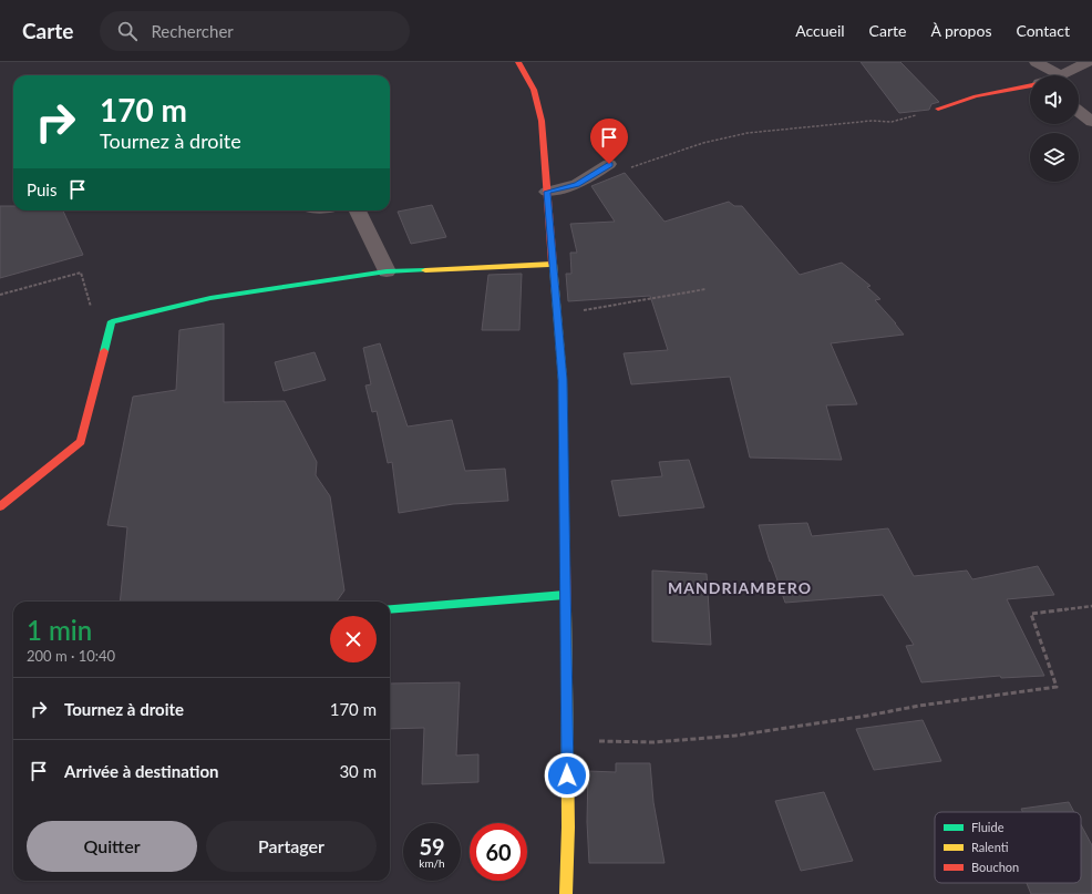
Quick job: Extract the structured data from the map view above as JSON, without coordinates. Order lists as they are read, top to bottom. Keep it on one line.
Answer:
{"districts":["MANDRIAMBERO"],"legend":["Fluide","Ralenti","Bouchon"],"page":{"header":"Carte","search":"Rechercher","nav":["Accueil","Carte","À propos","Contact"],"turn":["170 m","Tournez à droite"],"then":"Puis","heading":["1 min","200 m · 10:40"],"list":[{"name":"Tournez à droite","value":"170 m"},{"name":"Arrivée à destination","value":"30 m"}],"buttons":["Quitter","Partager"],"speed":"59 km/h","limit":"60"}}
